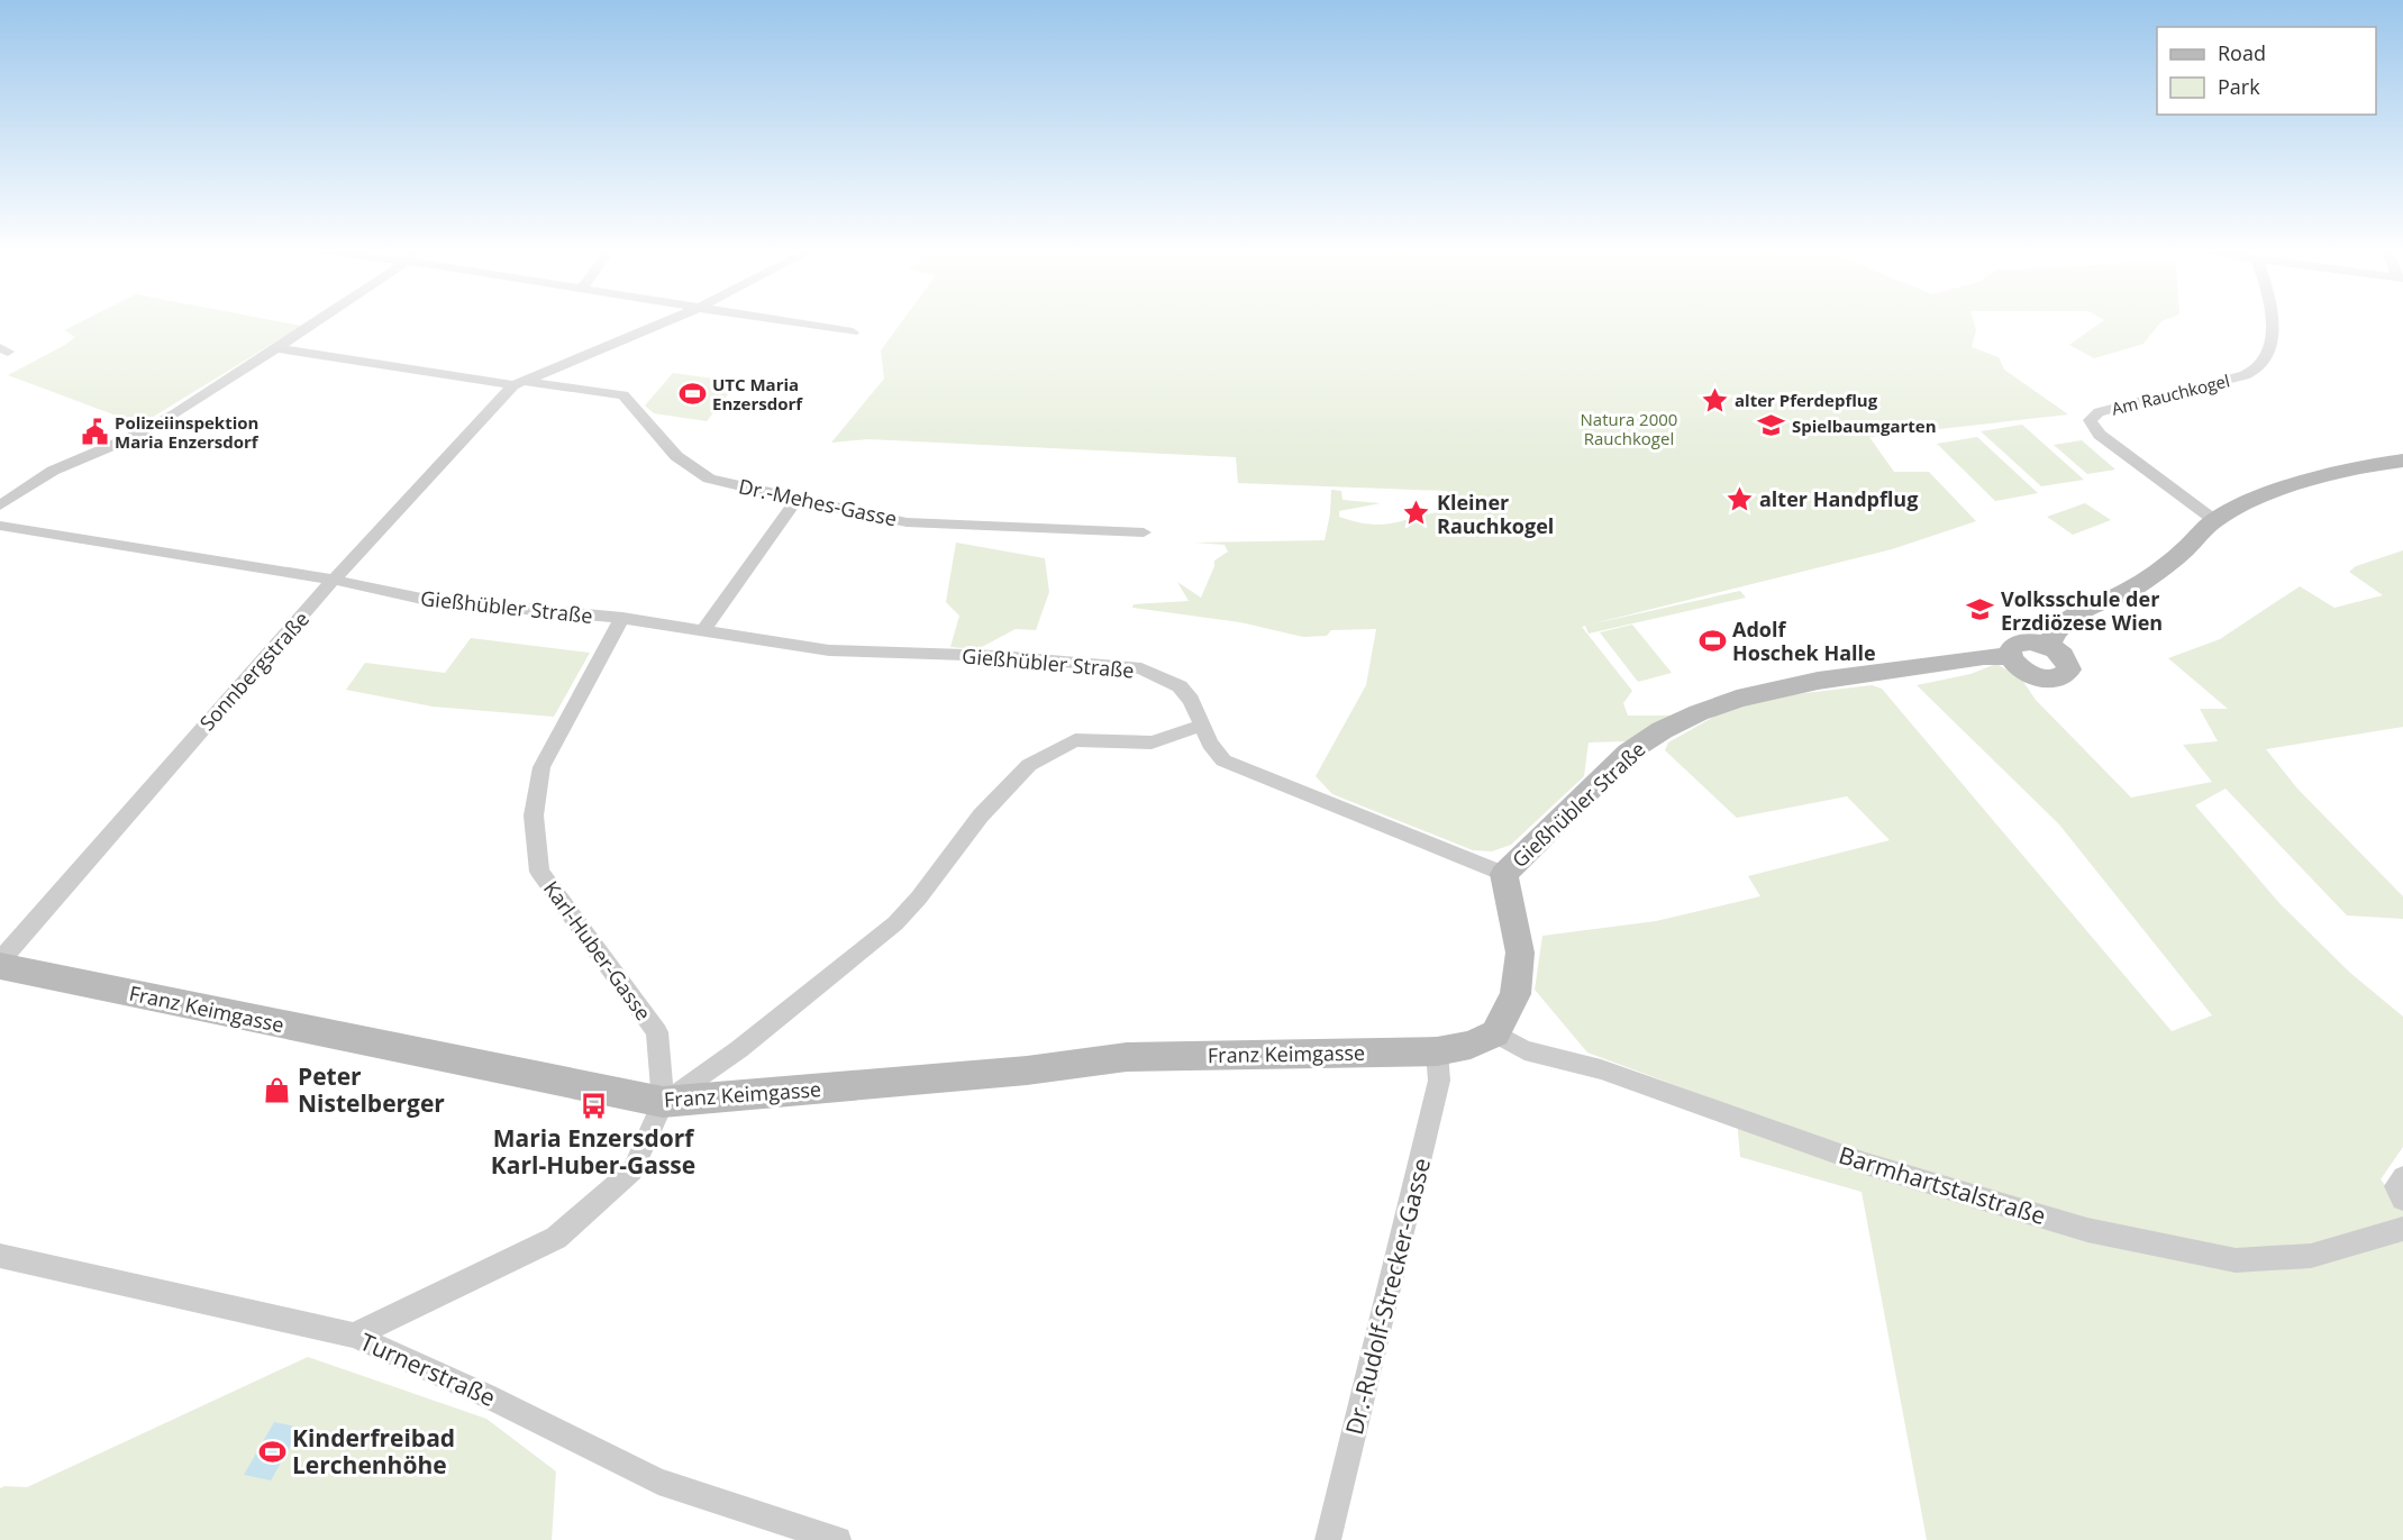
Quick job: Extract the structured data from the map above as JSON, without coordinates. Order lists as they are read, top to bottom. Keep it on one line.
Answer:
{"streets":{"main road":["Gießhübler Straße","Franz Keimgasse"],"street":["Am Rauchkogel","Dr.-Mehes-Gasse","Sonnbergstraße","Karl-Huber-Gasse","Barmhartstalstraße","Dr.-Rudolf-Strecker-Gasse","Turnerstraße"]},"crossings":[["Dr.-Mehes-Gasse","Sonnbergstraße"],["Gießhübler Straße","Sonnbergstraße"],["Gießhübler Straße","Karl-Huber-Gasse"],["Karl-Huber-Gasse","Franz Keimgasse"],["Franz Keimgasse","Barmhartstalstraße"],["Franz Keimgasse","Dr.-Rudolf-Strecker-Gasse"]],"parks":["Natura 2000 Rauchkogel"],"places":{"sports":["UTC Maria Enzersdorf","Adolf Hoschek Halle","Kinderfreibad Lerchenhöhe"],"place":["alter Pferdepflug","alter Handpflug","Kleiner Rauchkogel"],"school or university":["Spielbaumgarten","Volksschule der Erzdiözese Wien"],"public building":["Polizeiinspektion Maria Enzersdorf"],"shop":["Peter Nistelberger"],"bus stop":["Maria Enzersdorf Karl-Huber-Gasse"]},"legend":["Road","Park"]}
